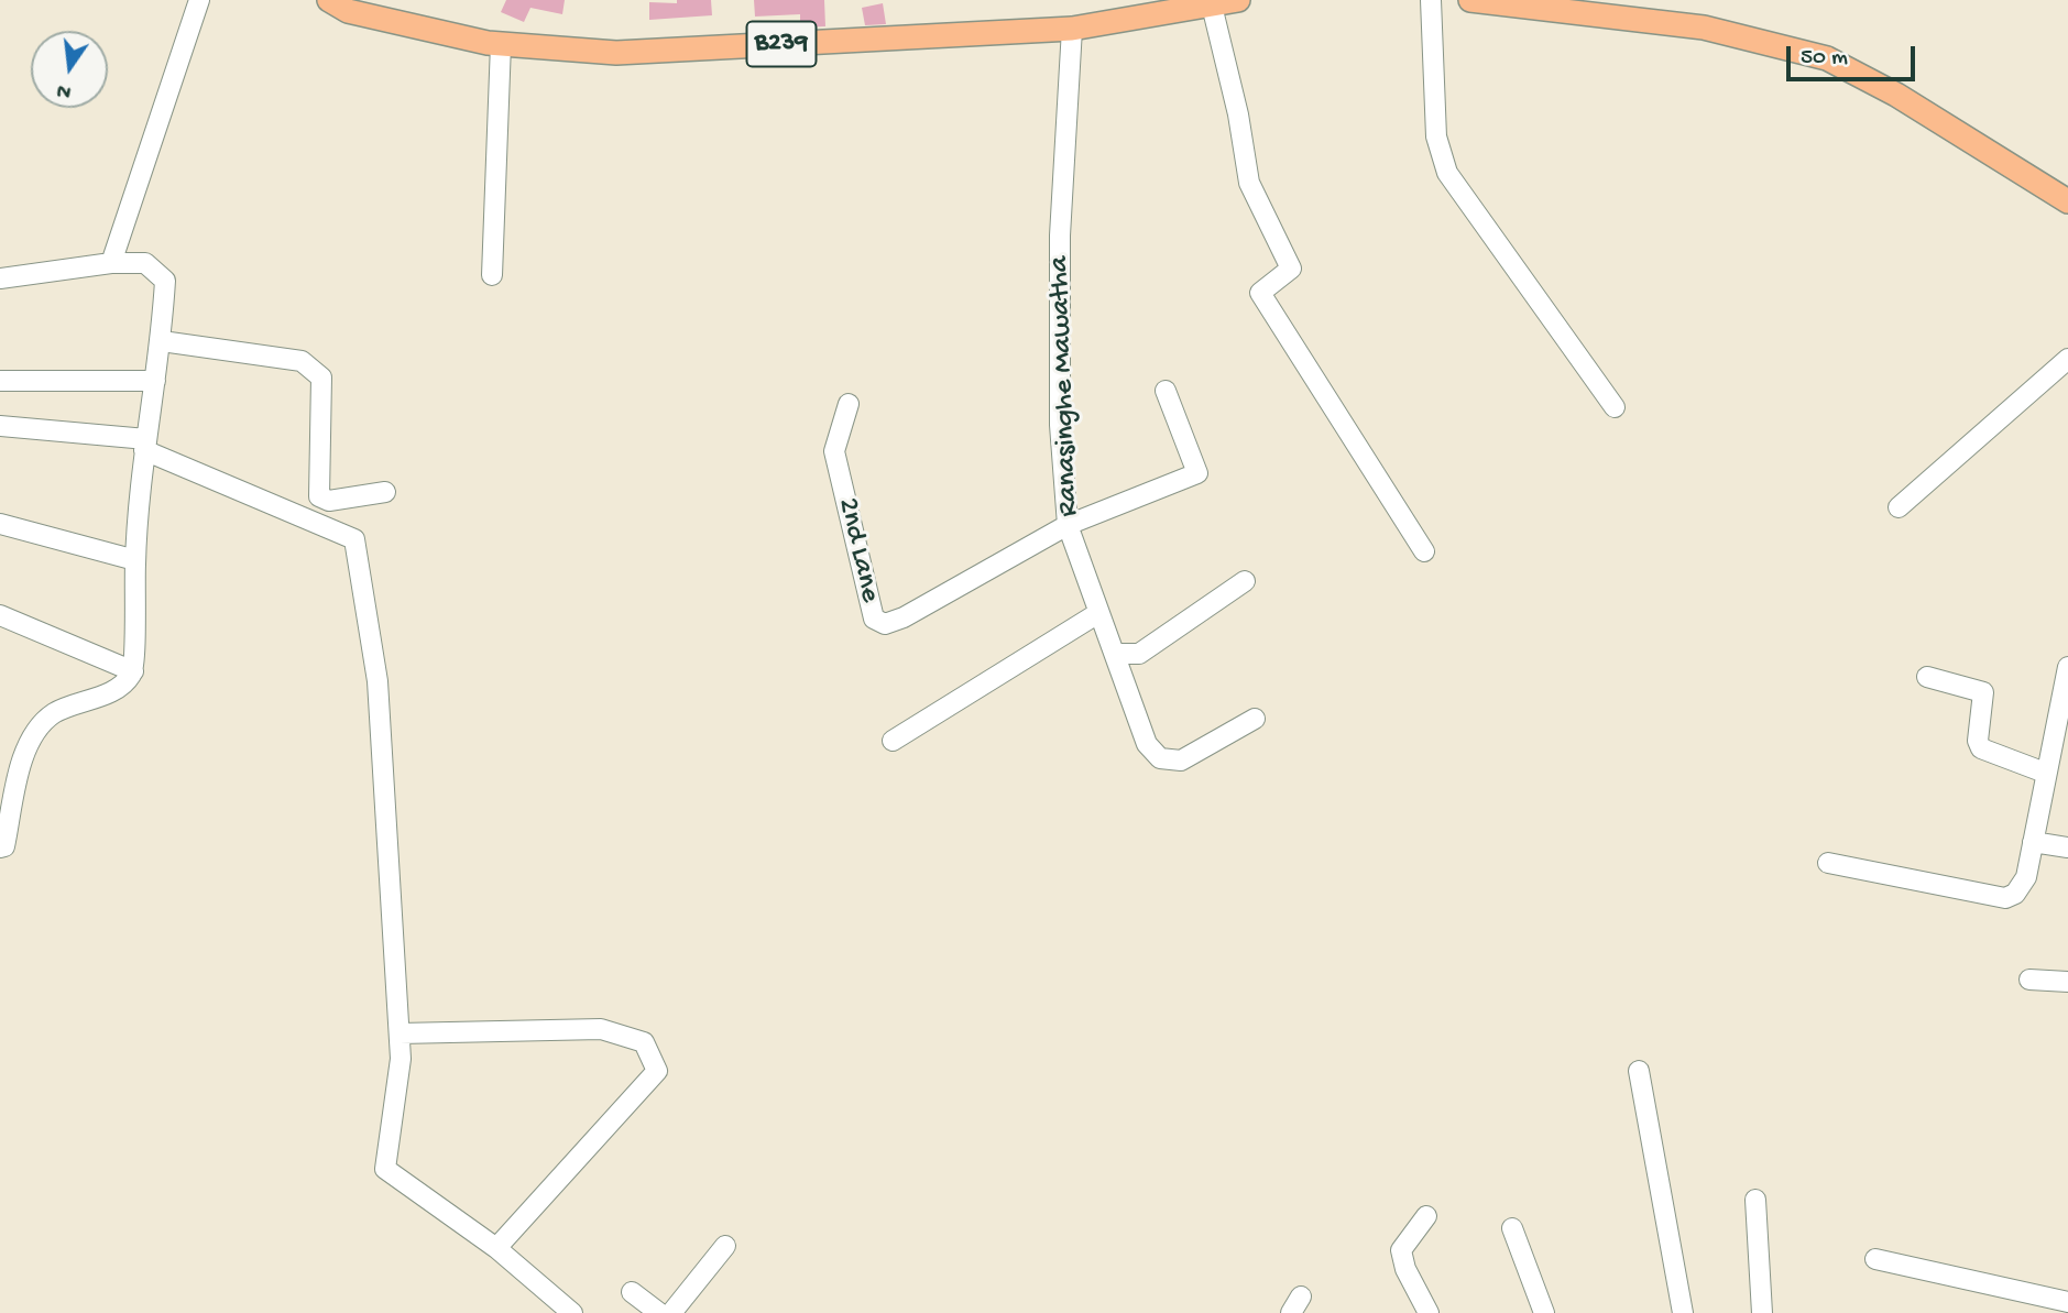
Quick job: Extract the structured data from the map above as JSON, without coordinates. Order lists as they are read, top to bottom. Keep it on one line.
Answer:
{"streets":{"main road":["B239"],"street":["Ranasinghe Mawatha","2nd Lane"]},"crossings":[["B239","Ranasinghe Mawatha"],["Ranasinghe Mawatha","2nd Lane"]],"scale_bar":"50 m","north":"bottom"}
